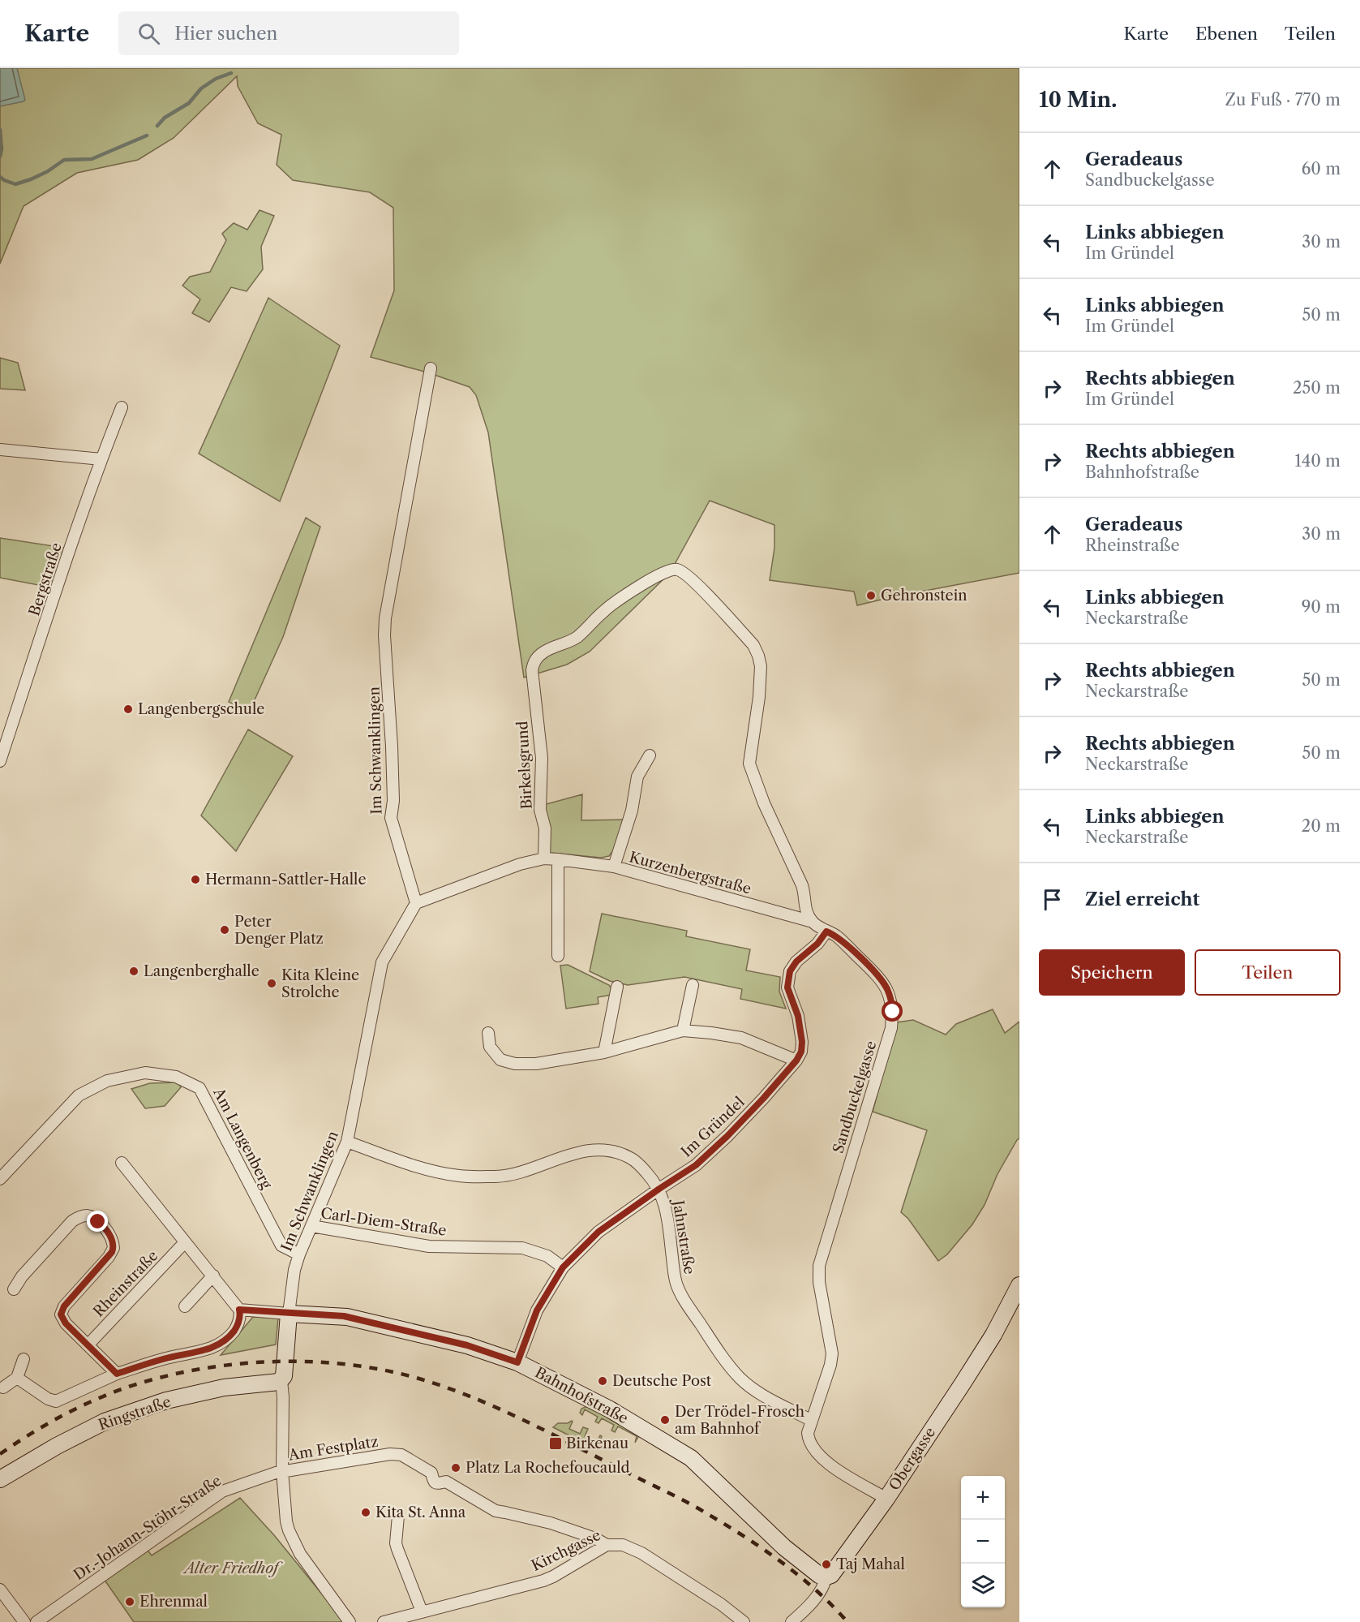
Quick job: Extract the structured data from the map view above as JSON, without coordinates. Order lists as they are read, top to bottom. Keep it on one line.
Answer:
{"streets":{"main road":["Bahnhofstraße","Ringstraße","Obergasse"],"street":["Bergstraße","Im Schwanklingen","Birkelsgrund","Kurzenbergstraße","Sandbuckelgasse","Im Gründel","Am Langenberg","Carl-Diem-Straße","Jahnstraße","Rheinstraße","Am Festplatz","Dr.-Johann-Stöhr-Straße","Kirchgasse"]},"crossings":[["Im Schwanklingen","Kurzenbergstraße"],["Im Schwanklingen","Am Langenberg"],["Im Schwanklingen","Carl-Diem-Straße"],["Im Schwanklingen","Jahnstraße"],["Im Schwanklingen","Bahnhofstraße"],["Birkelsgrund","Kurzenbergstraße"],["Birkelsgrund","Sandbuckelgasse"],["Kurzenbergstraße","Sandbuckelgasse"],["Sandbuckelgasse","Im Gründel"],["Sandbuckelgasse","Jahnstraße"],["Sandbuckelgasse","Obergasse"],["Im Gründel","Carl-Diem-Straße"],["Im Gründel","Jahnstraße"],["Im Gründel","Bahnhofstraße"],["Bahnhofstraße","Obergasse"],["Am Festplatz","Dr.-Johann-Stöhr-Straße"],["Am Festplatz","Kirchgasse"]],"parks":["Alter Friedhof"],"places":{"other":["Gehronstein","Langenbergschule","Hermann-Sattler-Halle","Peter Denger Platz","Langenberghalle","Kita Kleine Strolche","Deutsche Post","Der Trödel-Frosch am Bahnhof","Platz La Rochefoucauld","Kita St. Anna","Taj Mahal","Ehrenmal"],"transit":["Birkenau"]},"page":{"header":"Karte","search":"Hier suchen","nav":["Karte","Ebenen","Teilen"],"heading":["10 Min.","Zu Fuß · 770 m"],"list":[["Geradeaus","Sandbuckelgasse","60 m"],["Links abbiegen","Im Gründel","30 m"],["Links abbiegen","Im Gründel","50 m"],["Rechts abbiegen","Im Gründel","250 m"],["Rechts abbiegen","Bahnhofstraße","140 m"],["Geradeaus","Rheinstraße","30 m"],["Links abbiegen","Neckarstraße","90 m"],["Rechts abbiegen","Neckarstraße","50 m"],["Rechts abbiegen","Neckarstraße","50 m"],["Links abbiegen","Neckarstraße","20 m"],"Ziel erreicht"],"buttons":["Speichern","Teilen"],"map_buttons":["+","−"]}}
